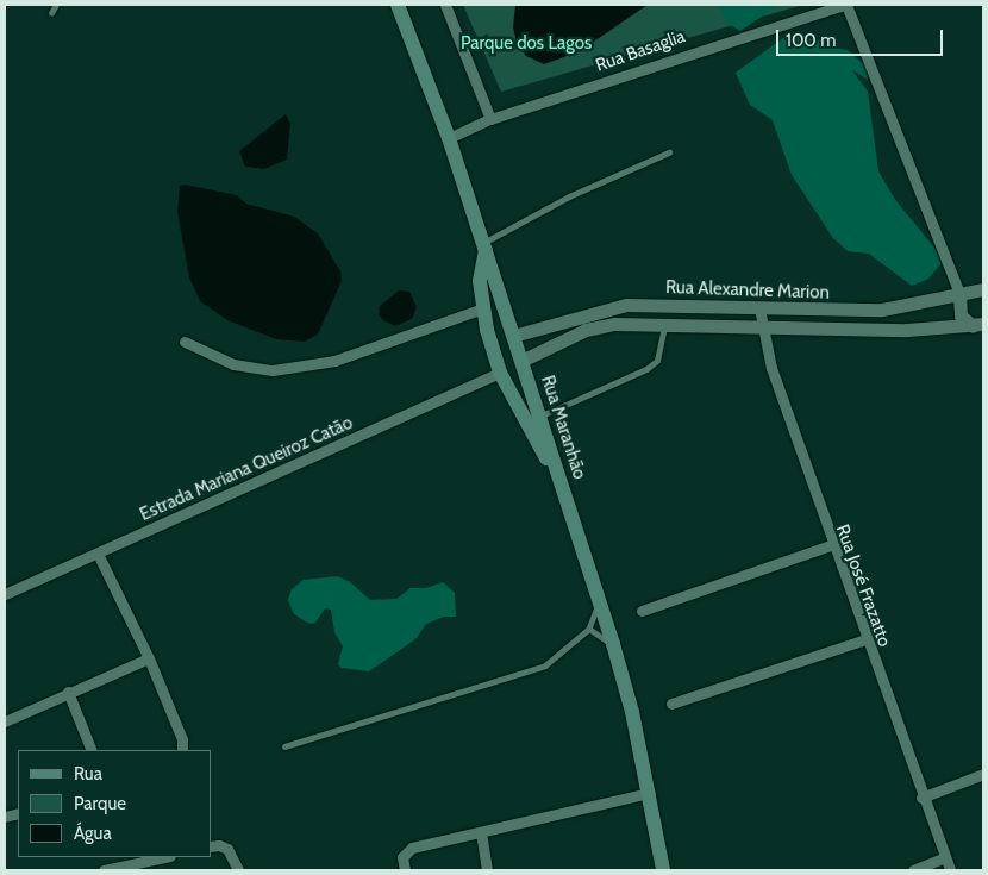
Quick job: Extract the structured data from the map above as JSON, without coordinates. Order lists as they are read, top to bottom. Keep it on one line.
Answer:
{"streets":{"main road":["Rua Maranhão"],"street":["Rua Basaglia","Rua Alexandre Marion","Estrada Mariana Queiroz Catão","Rua José Frazatto"]},"crossings":[["Rua Basaglia","Rua Maranhão"],["Rua Alexandre Marion","Rua Maranhão"],["Rua Alexandre Marion","Rua José Frazatto"]],"parks":["Parque dos Lagos"],"legend":["Rua","Parque","Água"],"scale_bar":"100 m"}
